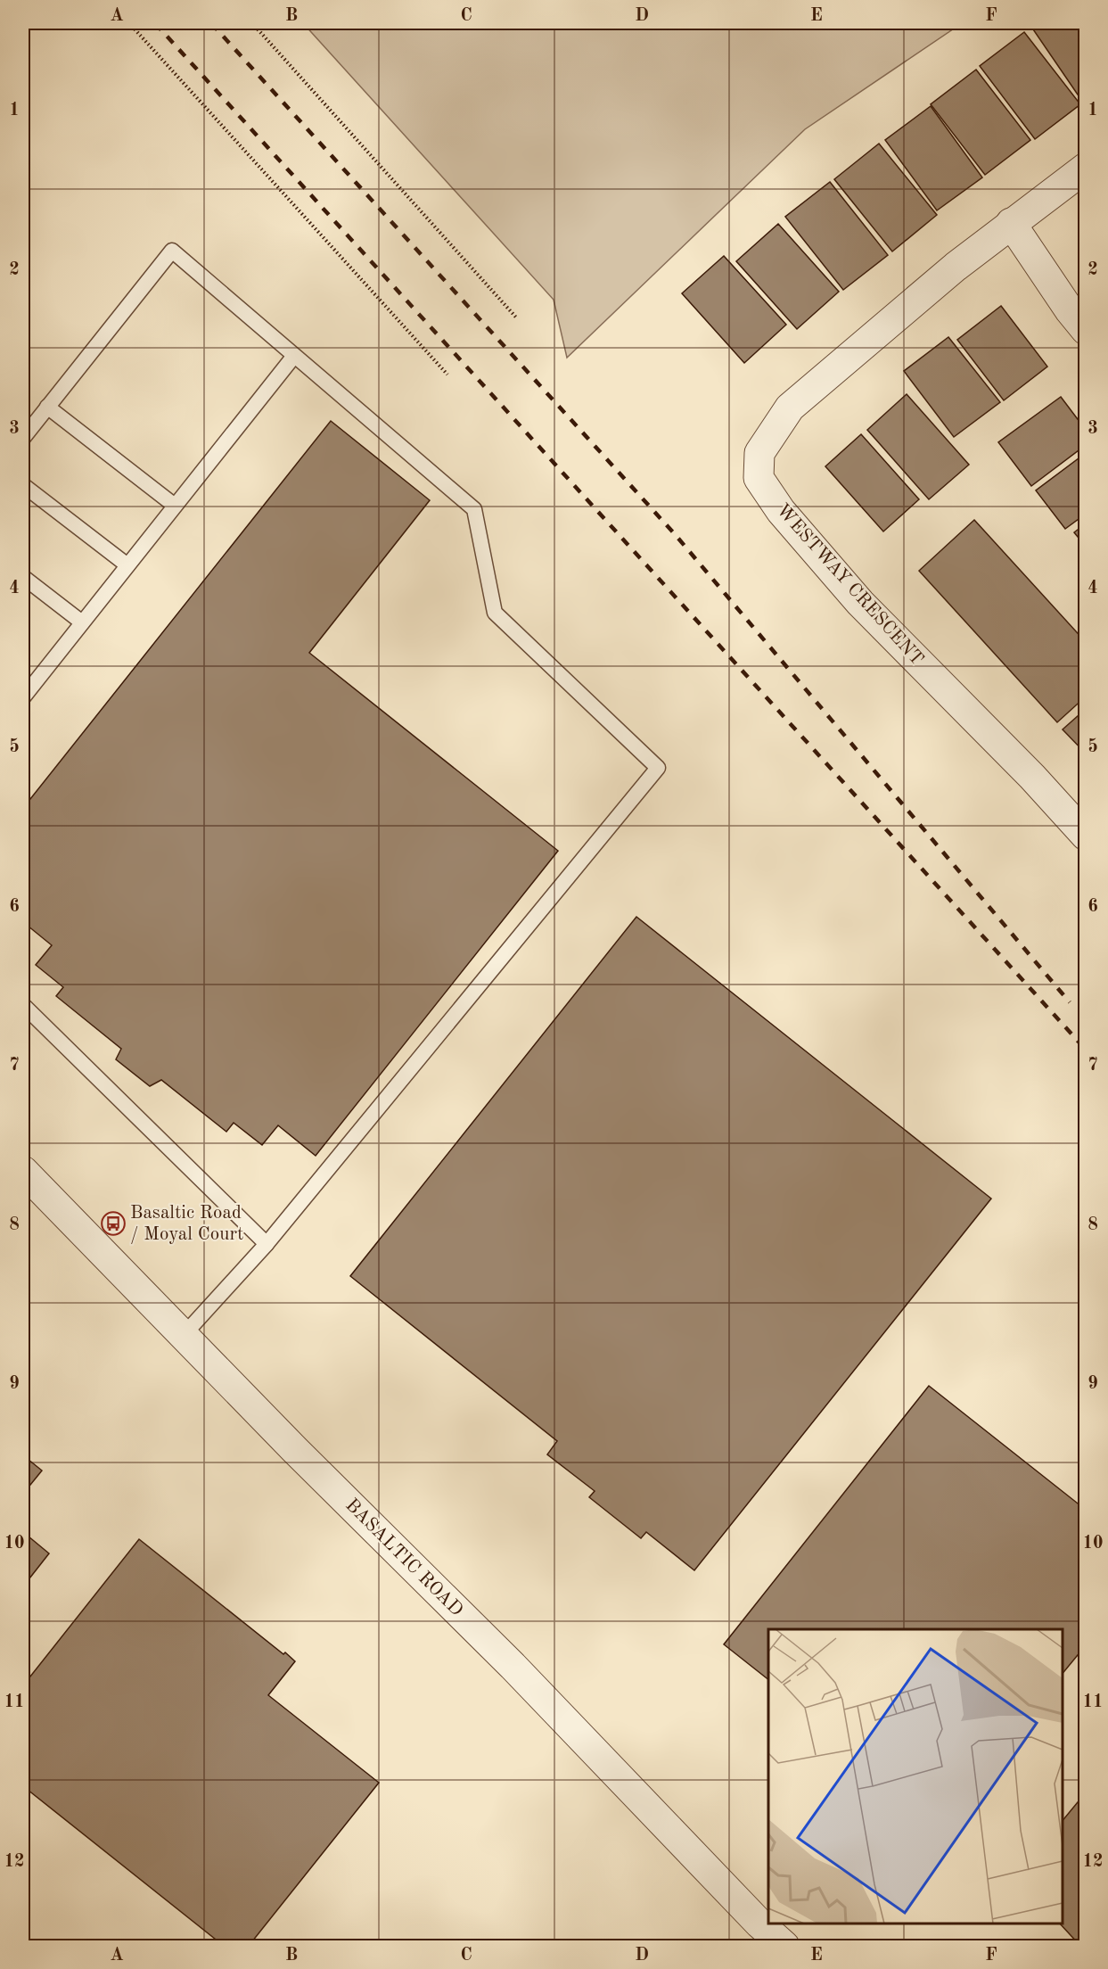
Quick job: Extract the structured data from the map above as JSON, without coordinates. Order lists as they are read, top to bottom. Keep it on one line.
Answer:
{"streets":{"street":["WESTWAY CRESCENT","BASALTIC ROAD"]},"places":{"bus stop":["Basaltic Road / Moyal Court"]},"grid":{"columns":["A","B","C","D","E","F"],"rows":["1","2","3","4","5","6","7","8","9","10","11","12"]}}
